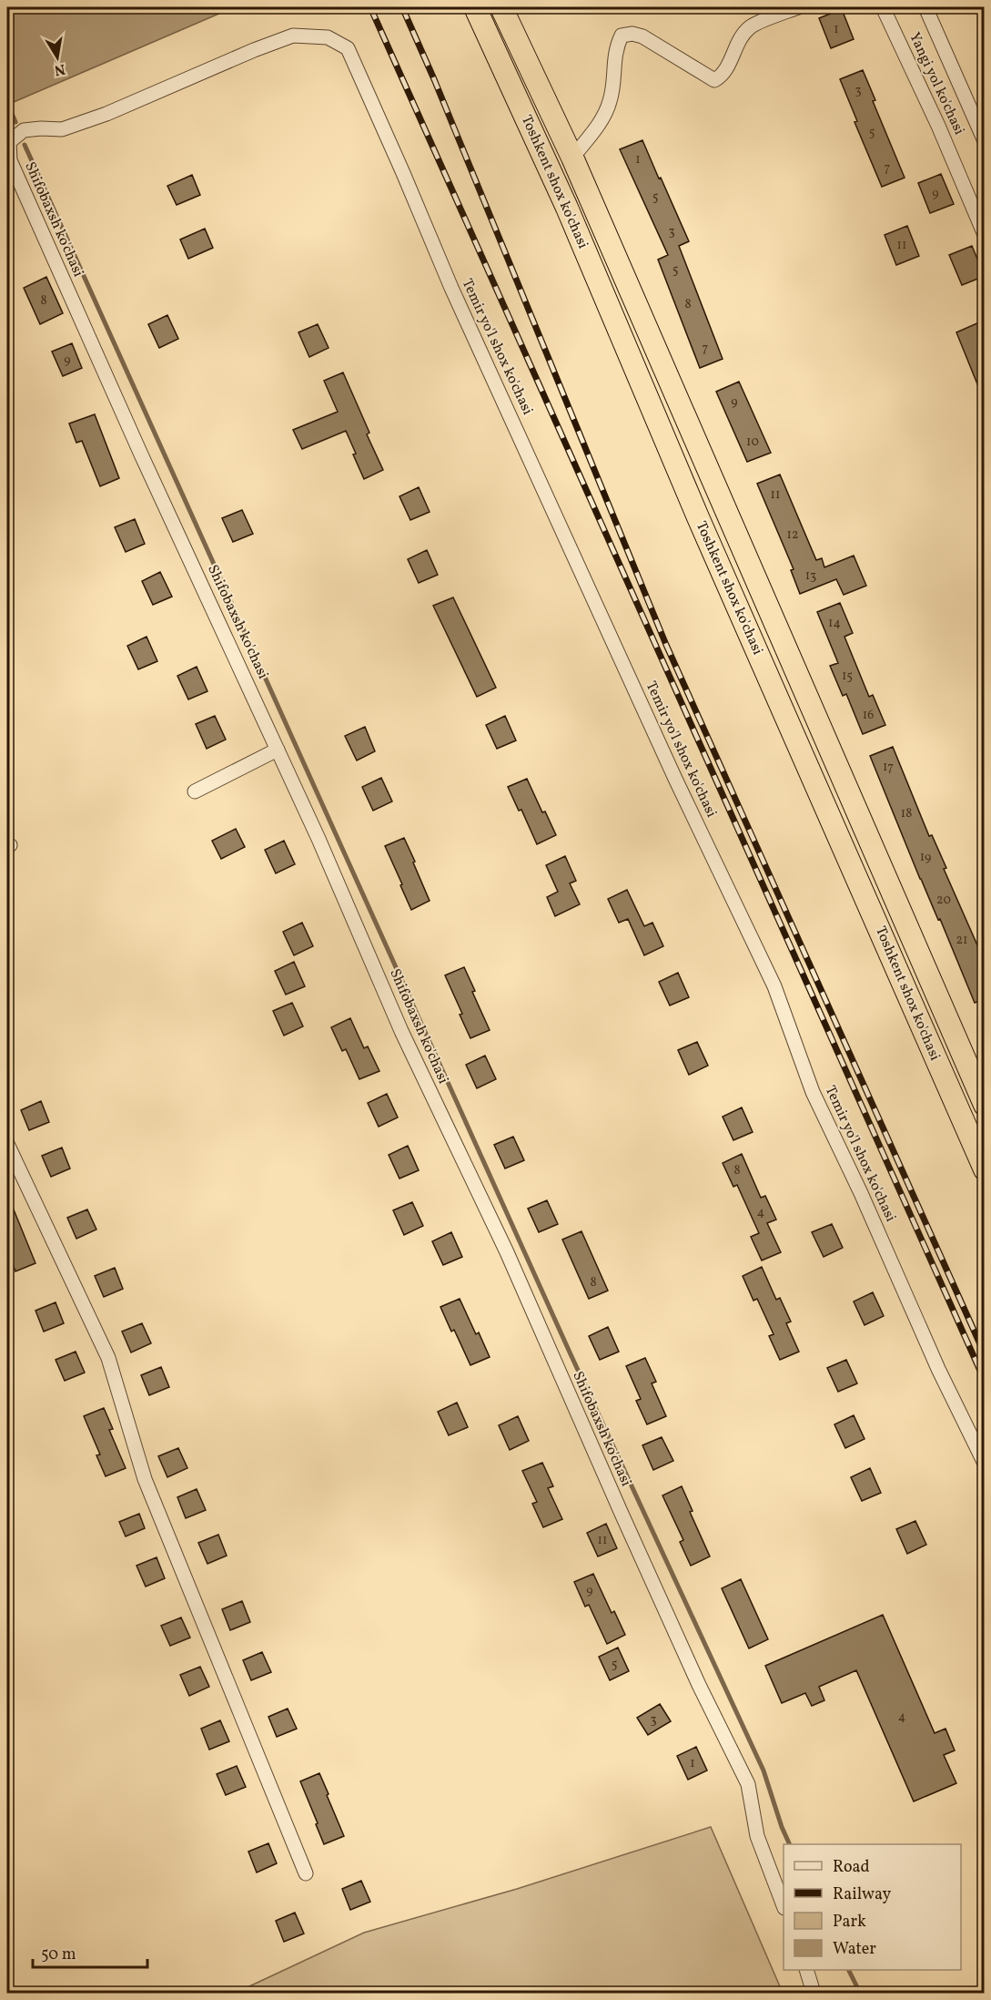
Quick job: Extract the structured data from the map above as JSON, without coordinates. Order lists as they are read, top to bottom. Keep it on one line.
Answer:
{"streets":{"highway":["Toshkent shox ko'chasi"],"street":["Yangi yol ko'chasi","Shifobaxsh ko'chasi","Temir yo'l shox ko'chasi"]},"crossings":[["Shifobaxsh ko'chasi","Temir yo'l shox ko'chasi"]],"house_numbers":["1","3","5","1","7","9","5","3","11","5","8","8","7","9","9","10","11","12","13","14","15","16","17","18","19","20","21","8","4","8","11","9","5","4","3","1"],"legend":["Road","Railway","Park","Water"],"scale_bar":"50 m","north":"bottom"}
